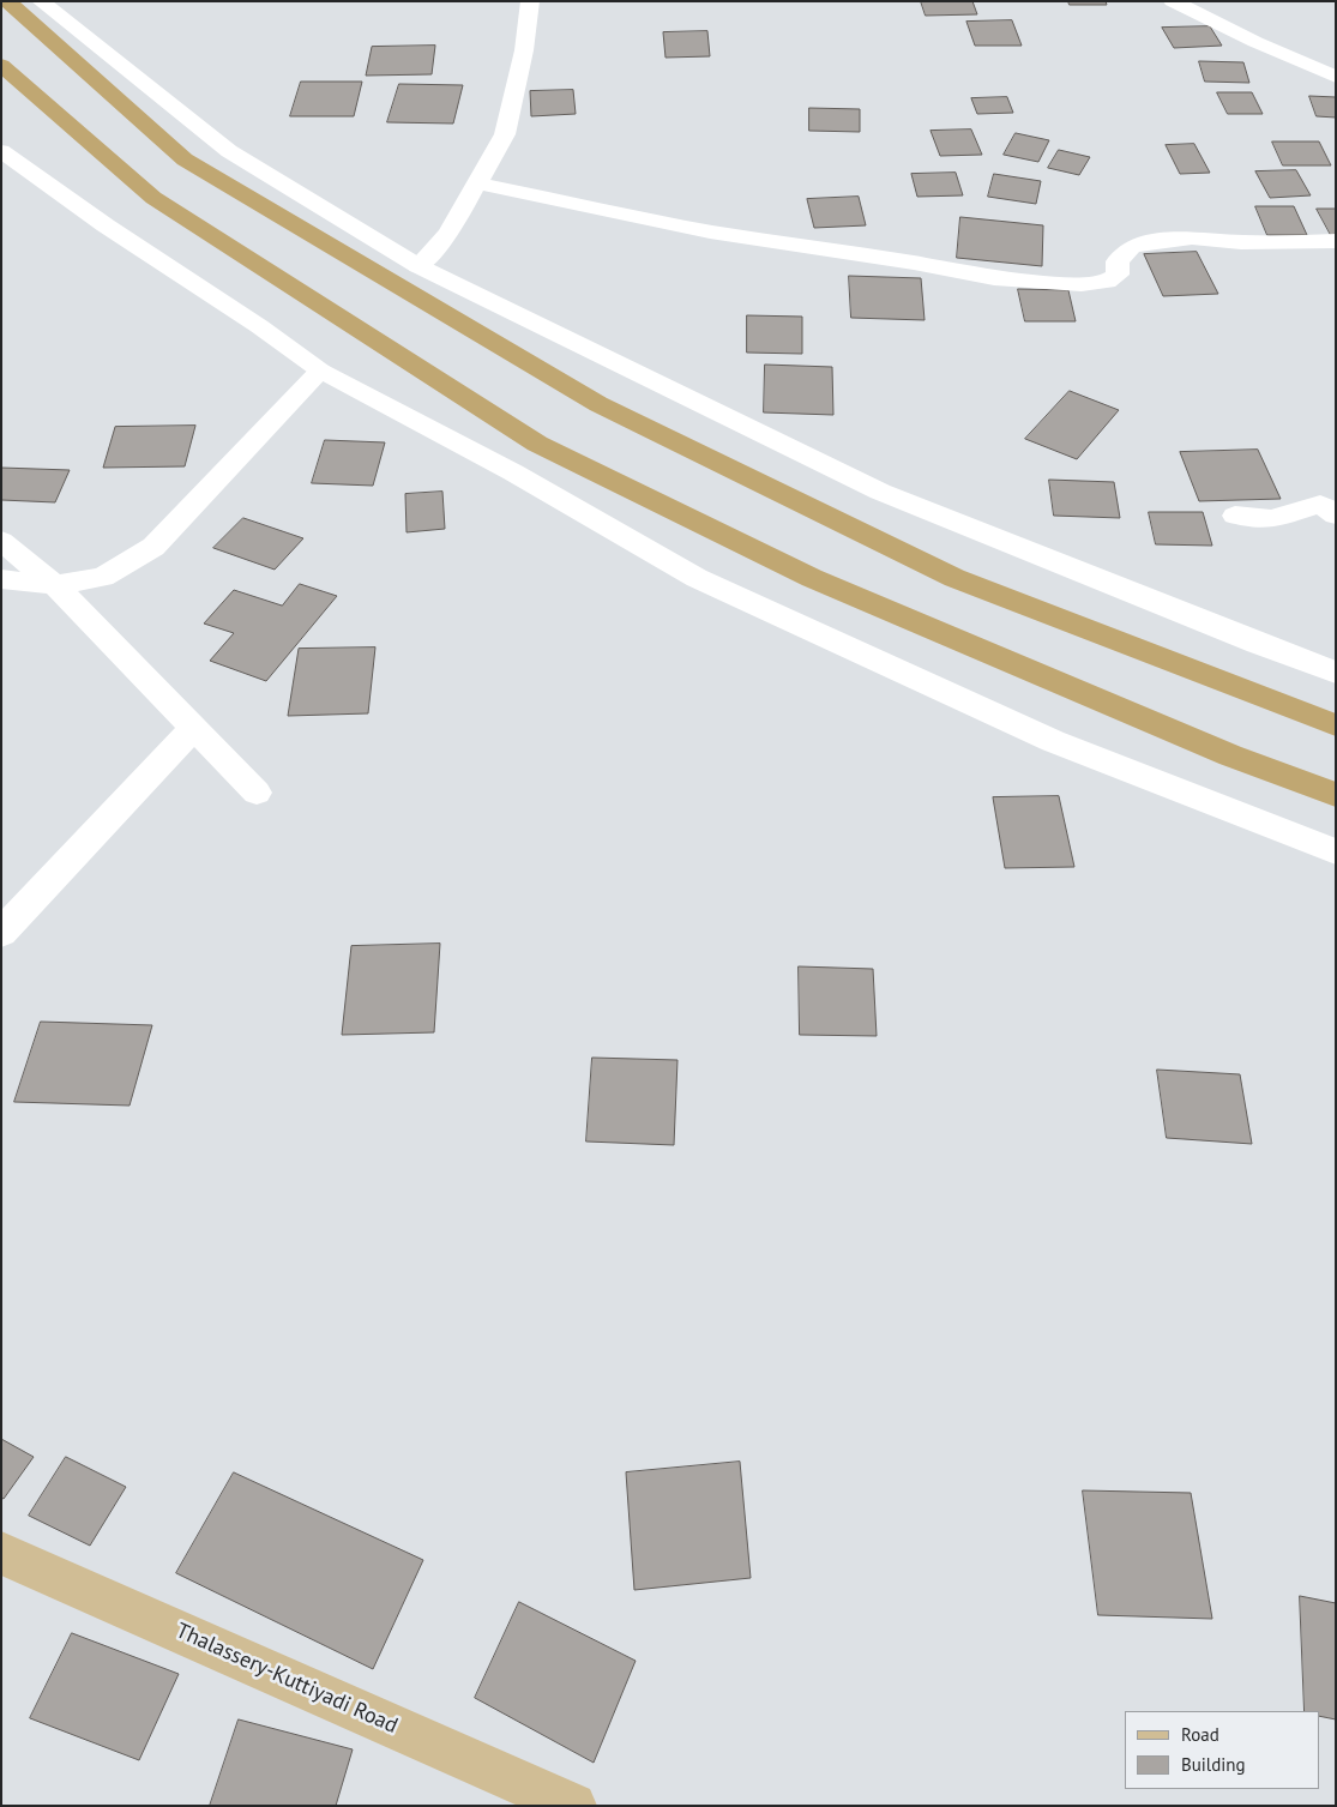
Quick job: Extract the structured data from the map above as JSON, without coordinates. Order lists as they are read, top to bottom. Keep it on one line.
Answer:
{"streets":{"main road":["Thalassery-Kuttiyadi Road"]},"legend":["Road","Building"]}
